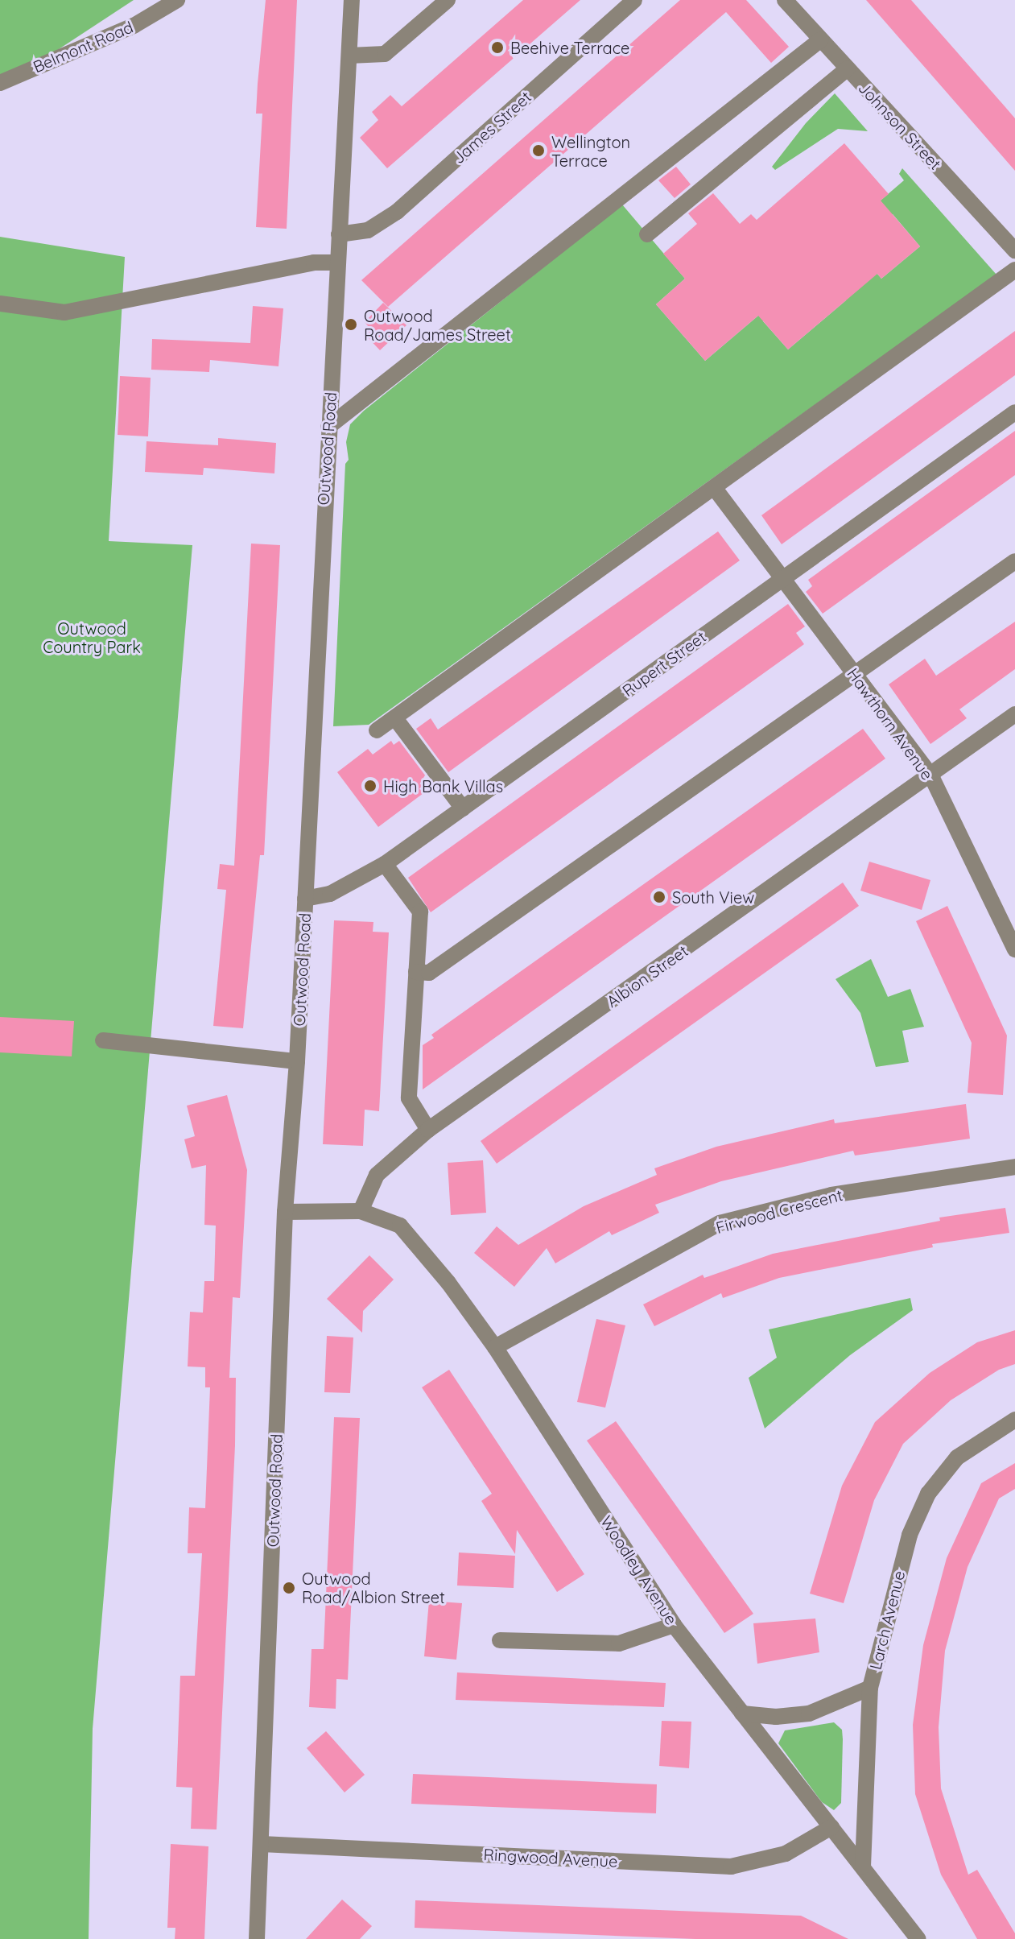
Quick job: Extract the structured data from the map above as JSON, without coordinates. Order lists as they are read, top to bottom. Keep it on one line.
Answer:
{"streets":{"street":["Belmont Road","Johnson Street","James Street","Outwood Road","Rupert Street","Hawthorn Avenue","Albion Street","Firwood Crescent","Woodley Avenue","Larch Avenue","Ringwood Avenue"]},"crossings":[["James Street","Outwood Road"],["Outwood Road","Rupert Street"],["Outwood Road","Ringwood Avenue"],["Rupert Street","Hawthorn Avenue"],["Hawthorn Avenue","Albion Street"],["Albion Street","Woodley Avenue"],["Firwood Crescent","Woodley Avenue"],["Woodley Avenue","Larch Avenue"],["Woodley Avenue","Ringwood Avenue"]],"parks":["Outwood Country Park"],"places":["Beehive Terrace","Wellington Terrace","Outwood Road/James Street","High Bank Villas","South View","Outwood Road/Albion Street"]}
